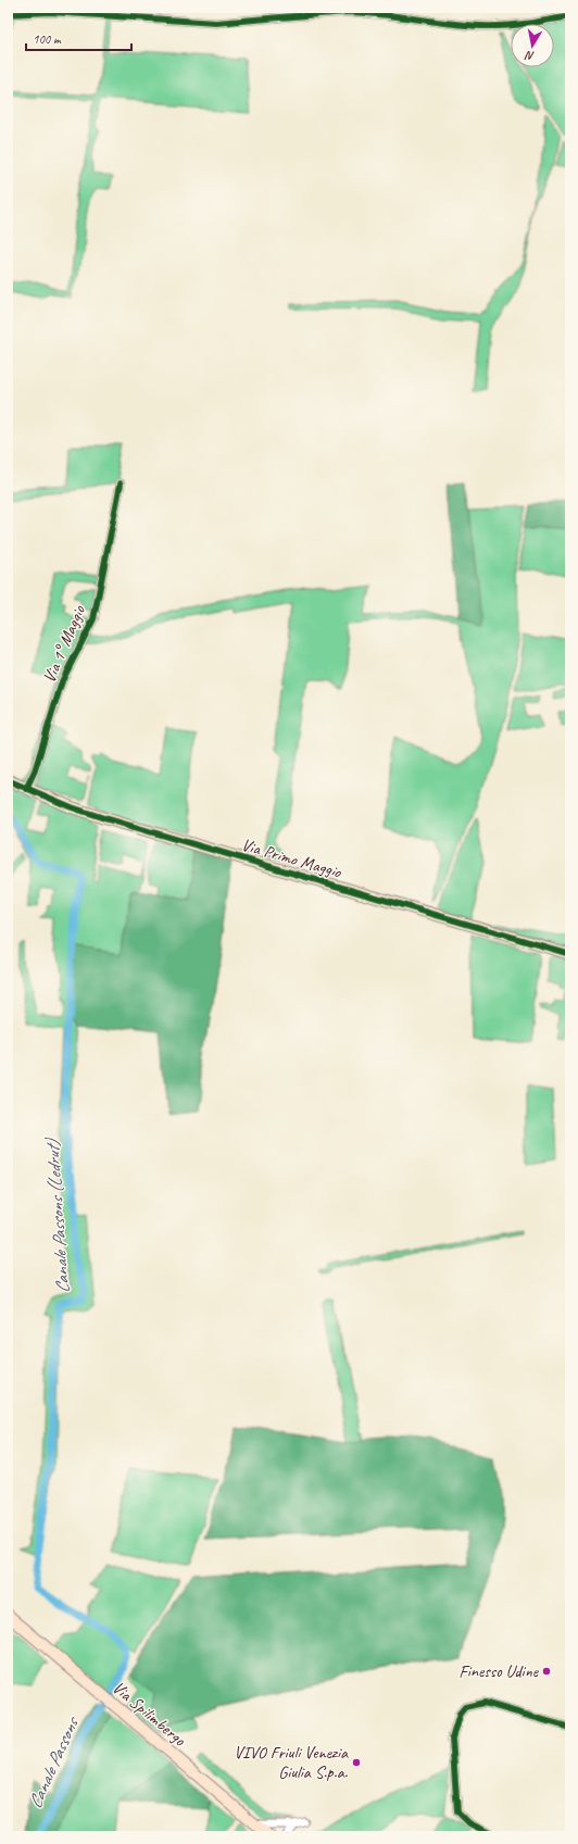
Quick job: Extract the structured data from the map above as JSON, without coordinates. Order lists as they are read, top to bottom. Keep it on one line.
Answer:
{"streets":{"street":["Via 1° Maggio","Via Primo Maggio","Via Spilimbergo"]},"crossings":[["Via 1° Maggio","Via Primo Maggio"]],"water":["Canale Passons (Ledrut)","Canale Passons"],"places":["Finesso Udine","VIVO Friuli Venezia Giulia S.p.a."],"scale_bar":"100 m","north":"bottom"}
